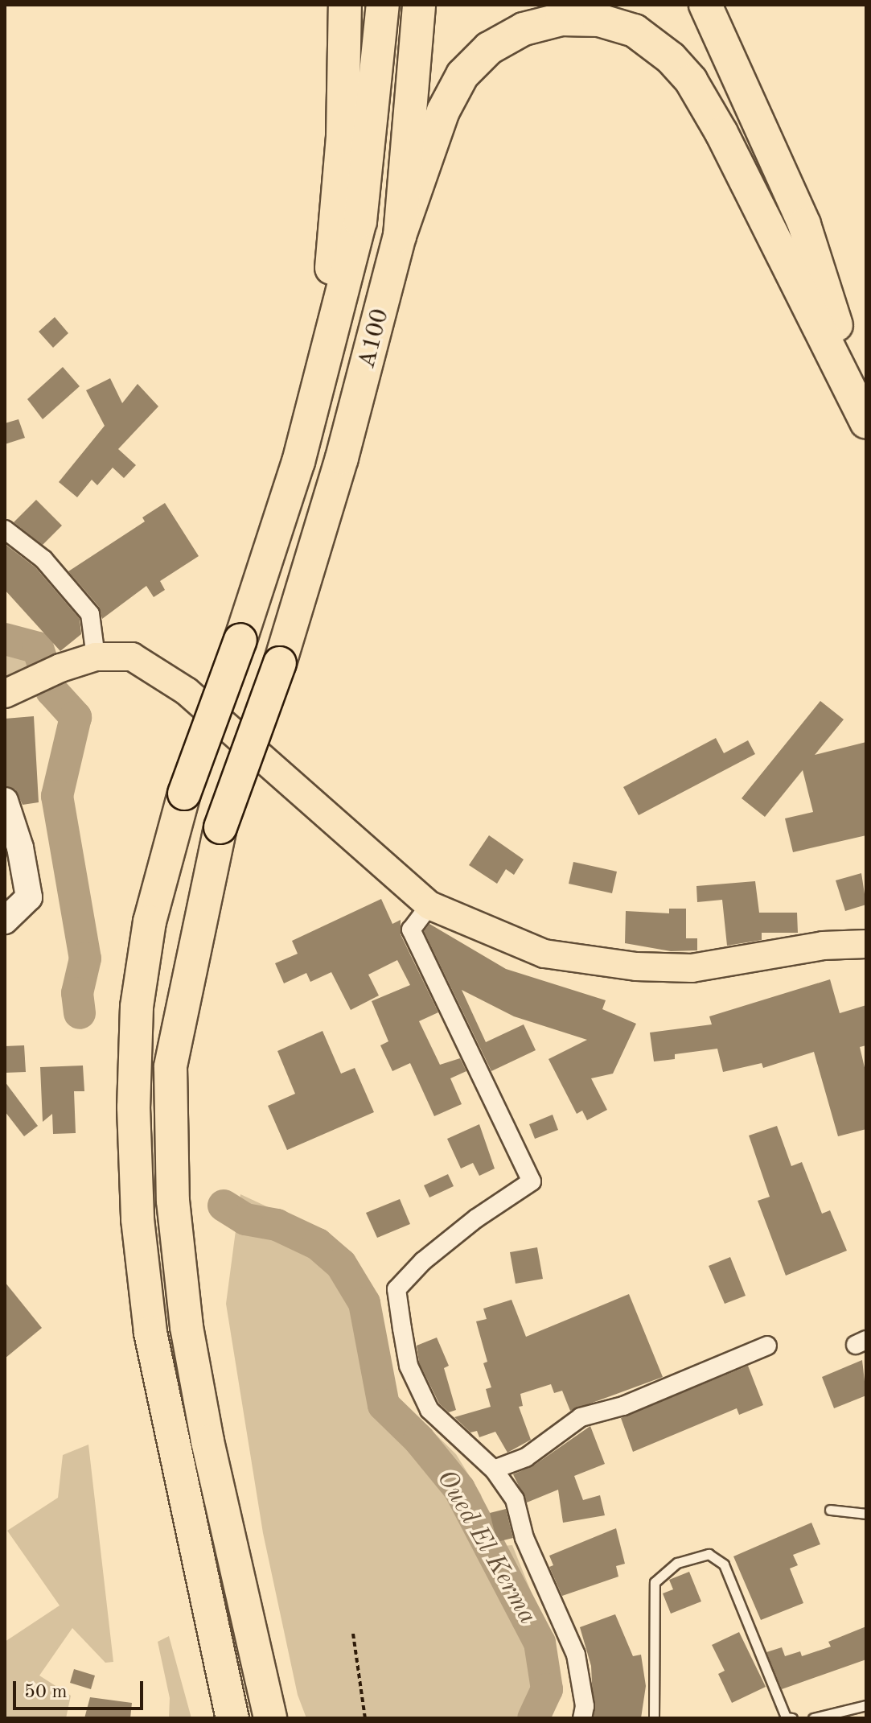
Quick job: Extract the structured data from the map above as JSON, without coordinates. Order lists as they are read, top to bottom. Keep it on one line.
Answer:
{"streets":{"highway":["A100"]},"water":["Oued El Kerma"],"scale_bar":"50 m"}
